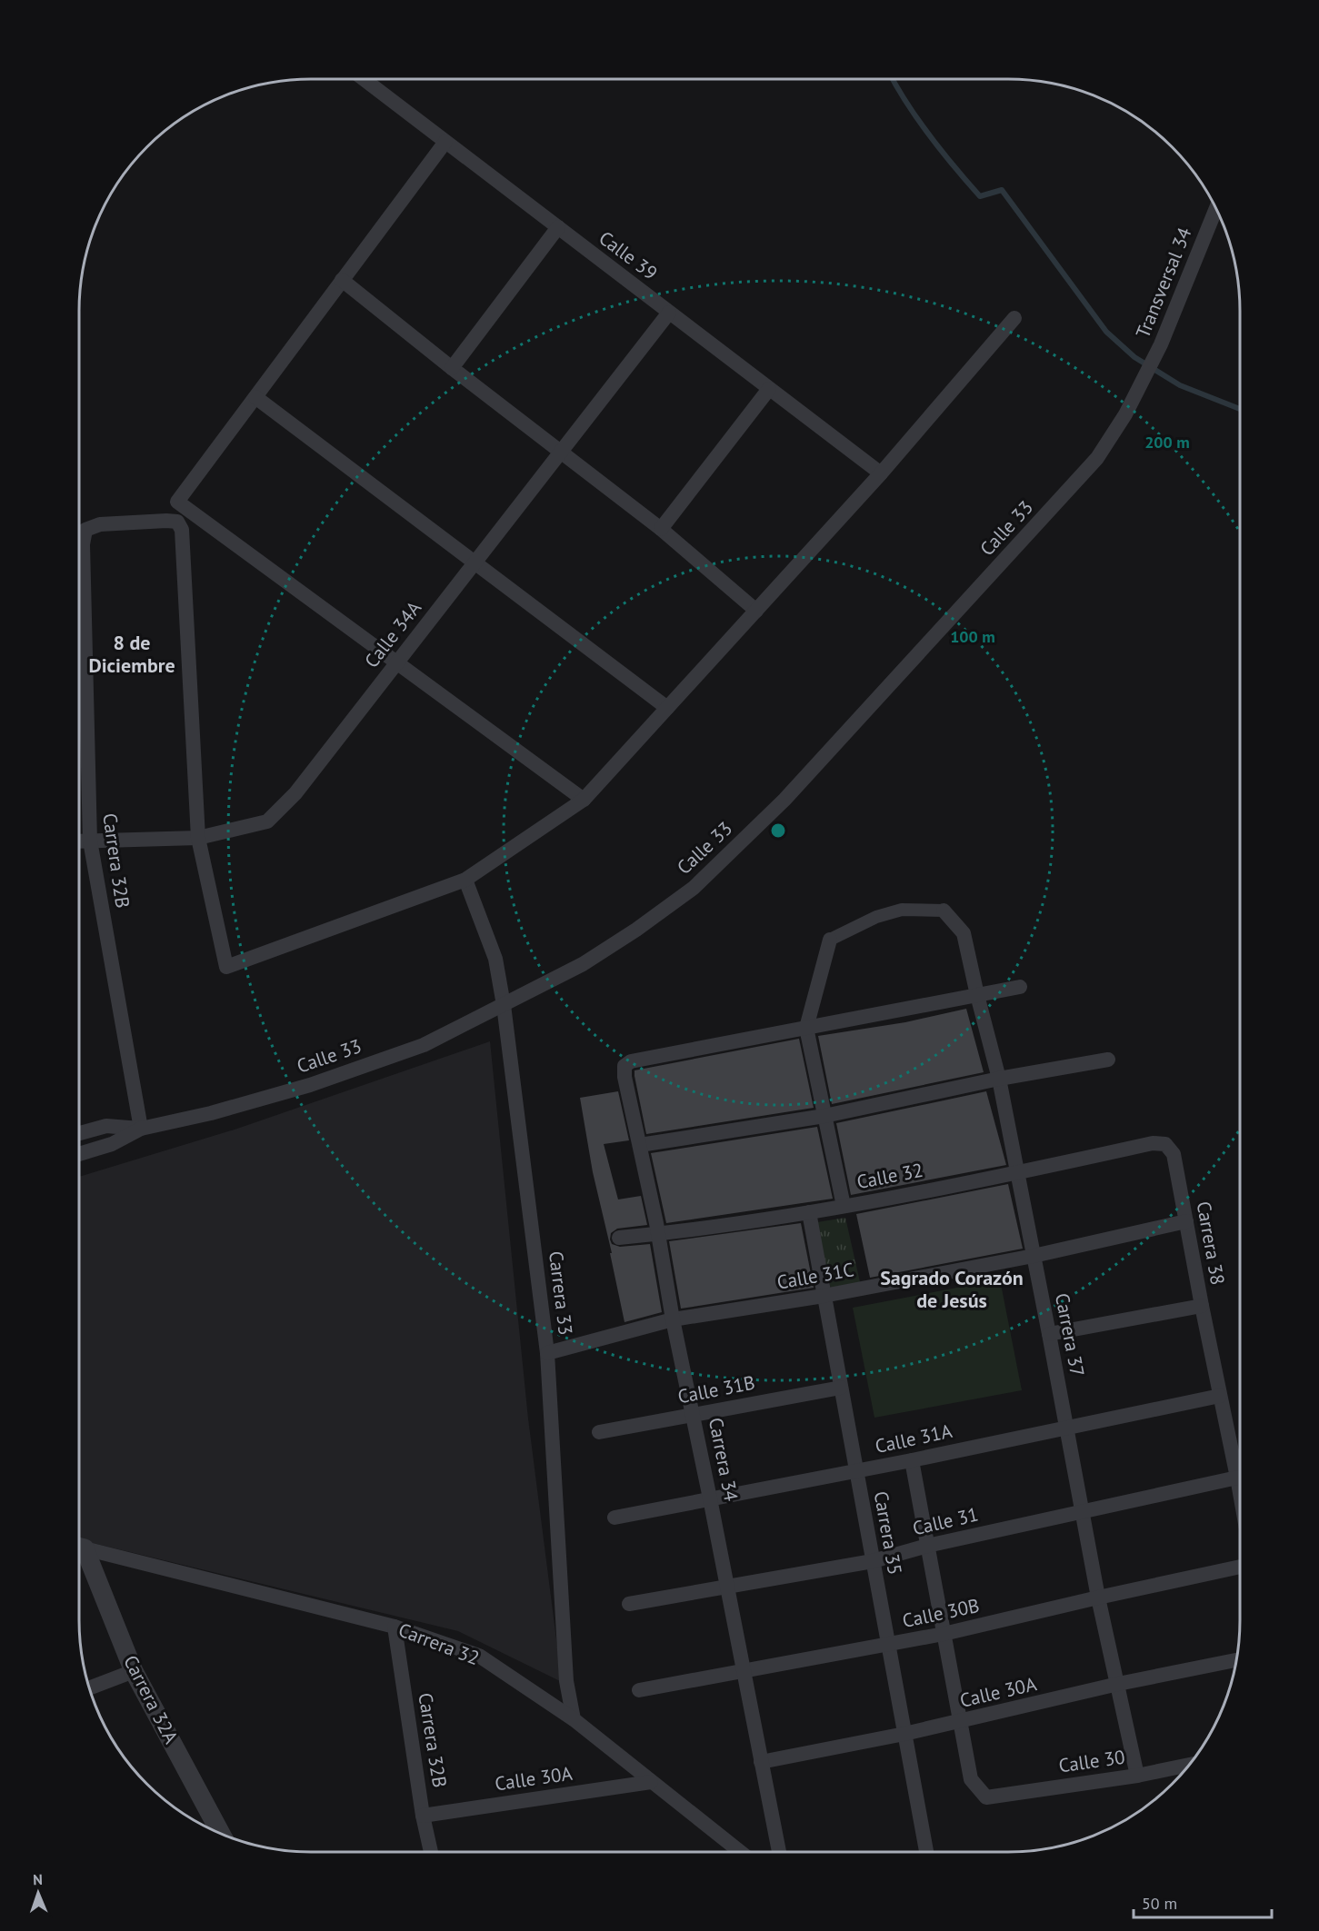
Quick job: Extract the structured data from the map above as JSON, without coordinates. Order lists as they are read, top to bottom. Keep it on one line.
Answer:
{"streets":{"street":["Calle 39","Transversal 34","Calle 33","Calle 34A","Carrera 32B","Calle 32","Carrera 38","Calle 31C","Carrera 33","Carrera 37","Calle 31B","Calle 31A","Carrera 34","Calle 31","Carrera 35","Calle 30B","Carrera 32","Calle 30A","Carrera 32A","Calle 30"]},"crossings":[["Calle 39","Calle 34A"],["Transversal 34","Calle 33"],["Calle 33","Carrera 32B"],["Calle 33","Carrera 33"],["Calle 34A","Carrera 32B"],["Carrera 32B","Carrera 32"],["Carrera 32B","Calle 30A"],["Calle 32","Carrera 38"],["Calle 32","Carrera 37"],["Calle 32","Carrera 34"],["Calle 32","Carrera 35"],["Carrera 38","Calle 31C"],["Carrera 38","Calle 31A"],["Carrera 38","Calle 31"],["Calle 31C","Carrera 33"],["Calle 31C","Carrera 37"],["Calle 31C","Carrera 34"],["Calle 31C","Carrera 35"],["Carrera 33","Carrera 32"],["Carrera 37","Calle 31A"],["Carrera 37","Calle 31"],["Carrera 37","Calle 30B"],["Carrera 37","Calle 30A"],["Carrera 37","Calle 30"],["Calle 31B","Carrera 34"],["Calle 31B","Carrera 35"],["Calle 31A","Carrera 34"],["Calle 31A","Carrera 35"],["Carrera 34","Calle 31"],["Carrera 34","Calle 30B"],["Carrera 34","Calle 30A"],["Calle 31","Carrera 35"],["Carrera 35","Calle 30B"],["Carrera 35","Calle 30A"],["Carrera 32","Calle 30A"],["Calle 30A","Calle 30"]],"districts":["8 de Diciembre","Sagrado Corazón de Jesús"],"scale_bar":"50 m","north":"top","rings":["200 m","100 m"]}
